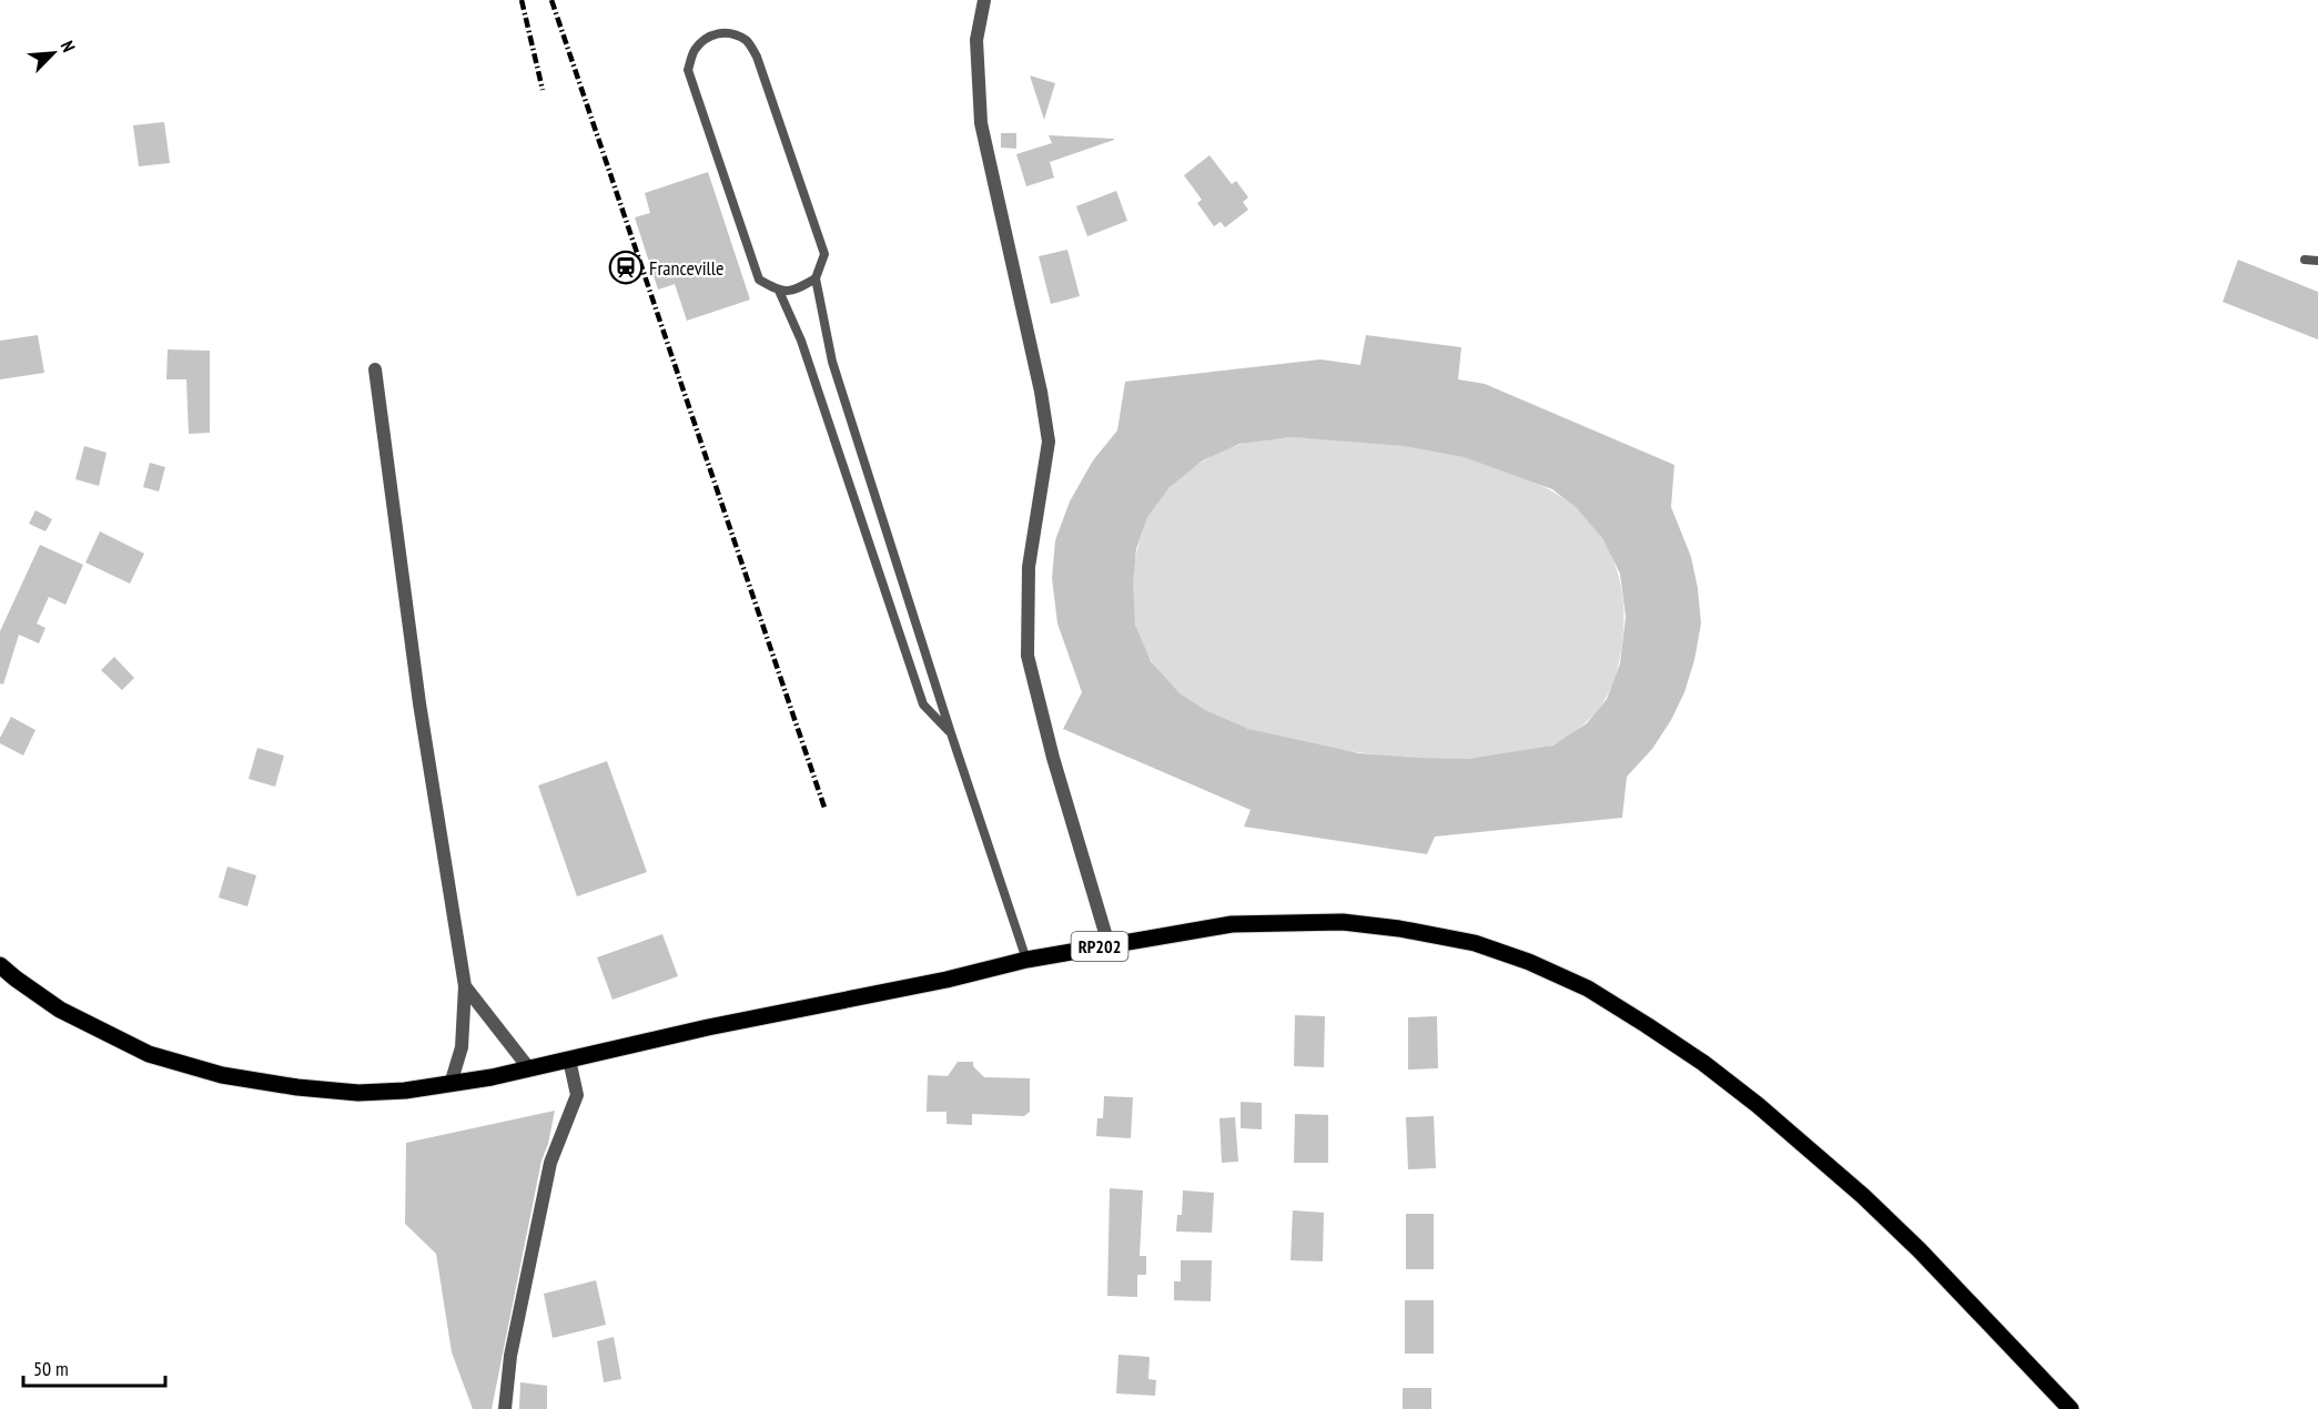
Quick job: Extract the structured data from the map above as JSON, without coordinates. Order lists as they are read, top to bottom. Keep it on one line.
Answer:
{"streets":{"main road":["RP202"]},"places":{"station":["Franceville"]},"scale_bar":"50 m","north":"top right"}
